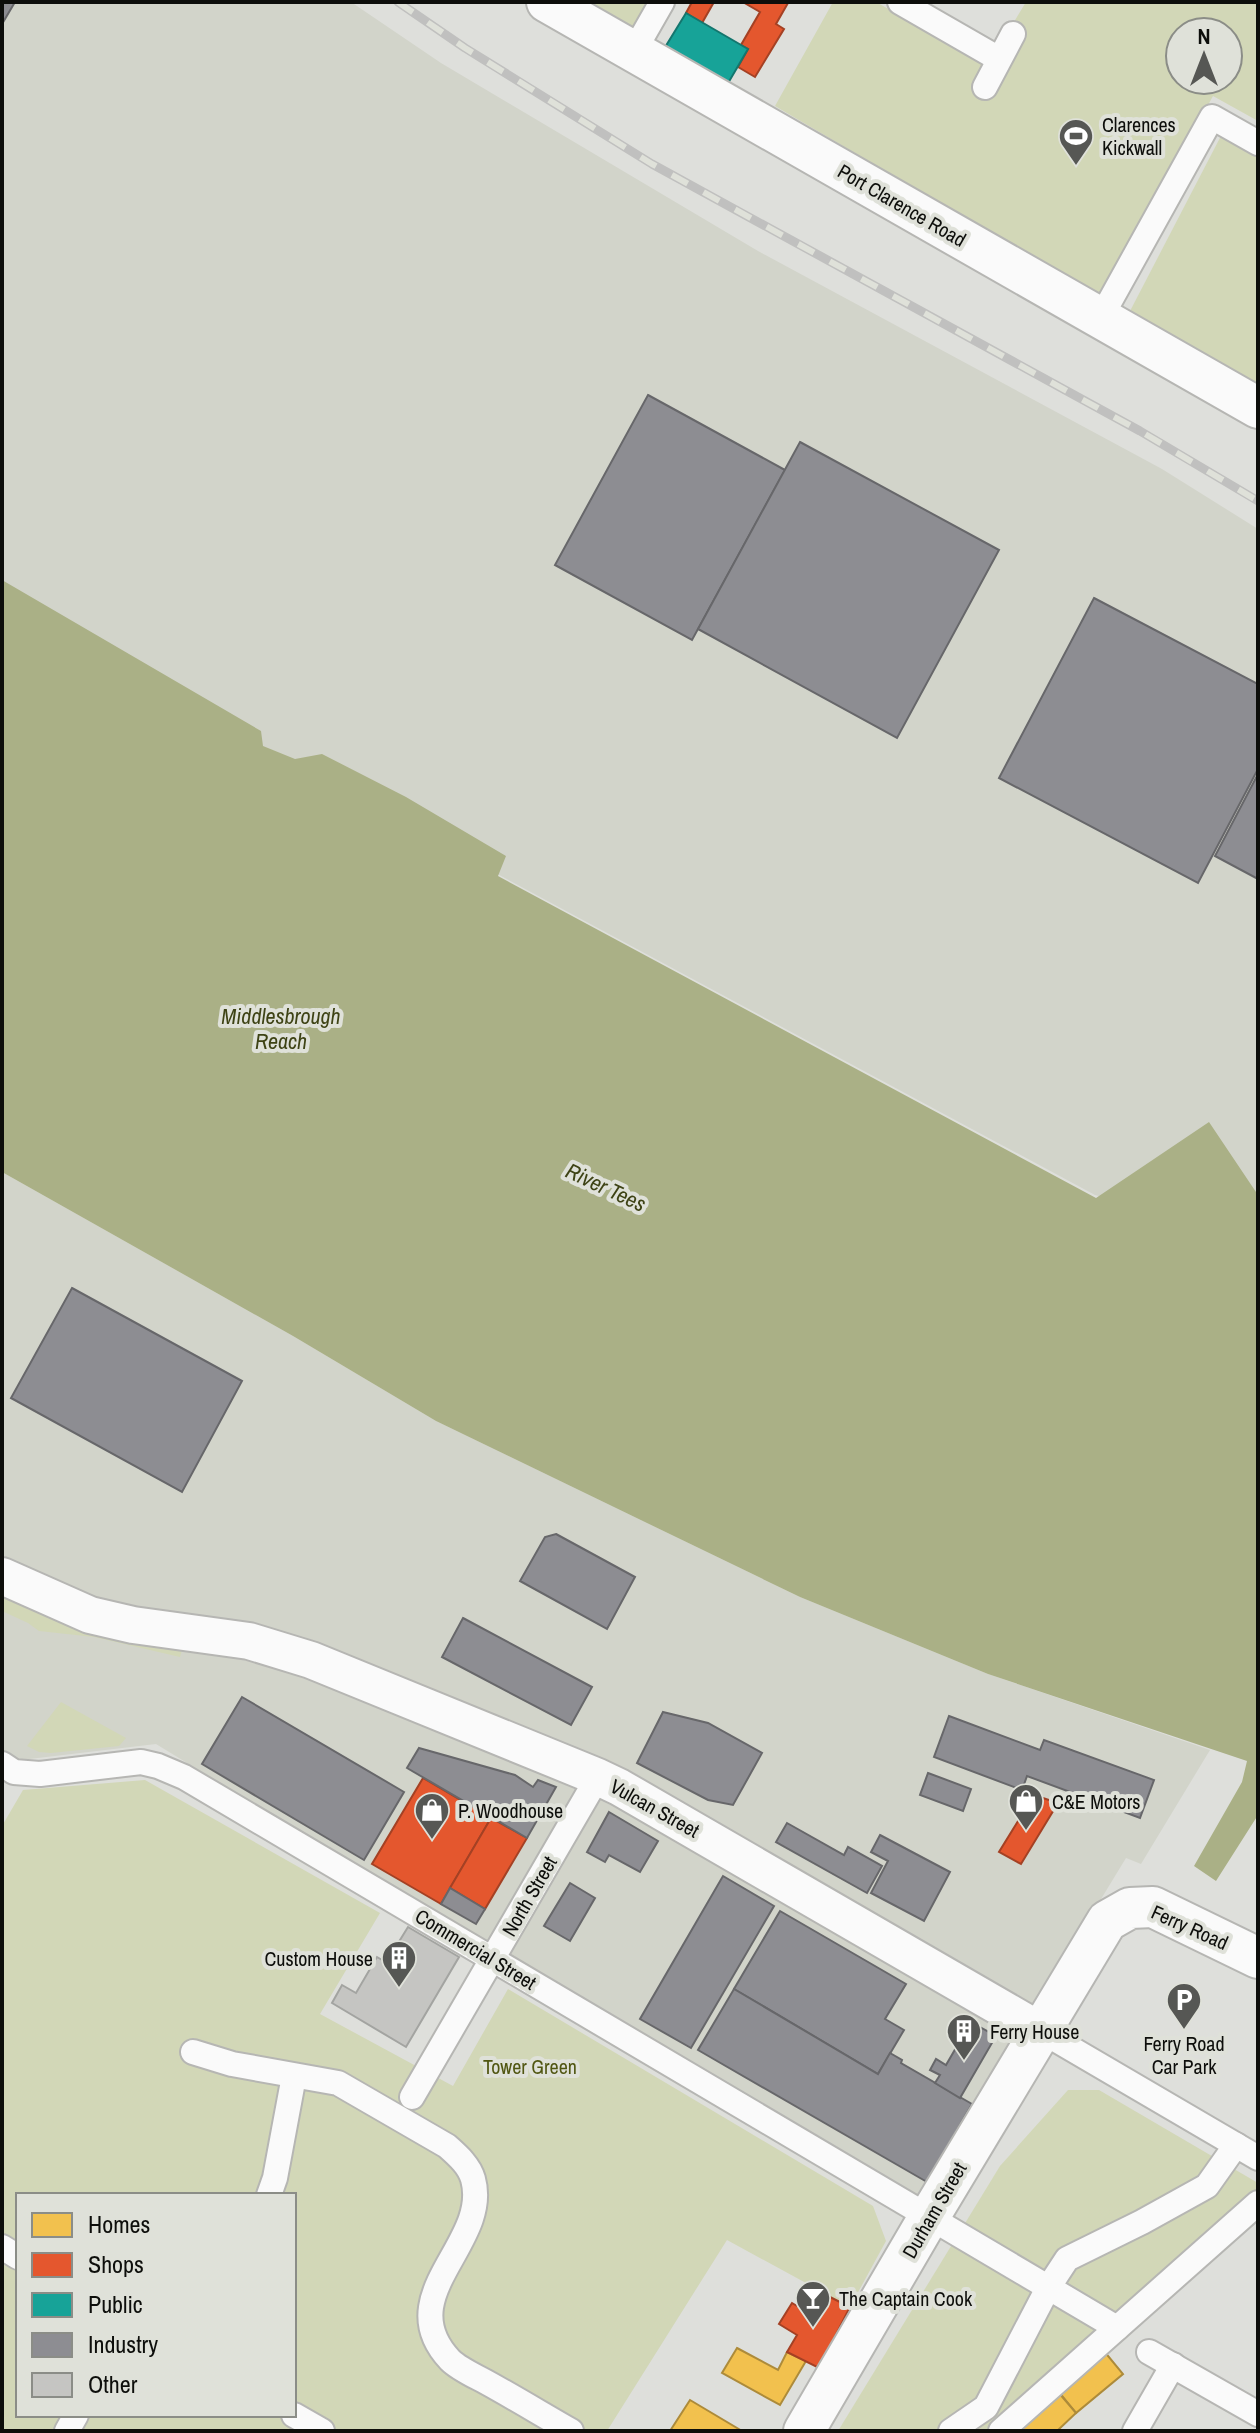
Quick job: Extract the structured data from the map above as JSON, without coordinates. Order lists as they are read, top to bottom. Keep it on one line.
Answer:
{"streets":{"main road":["Port Clarence Road","Ferry Road","Durham Street"],"street":["Vulcan Street","North Street","Commercial Street"]},"crossings":[["Vulcan Street","North Street"],["Vulcan Street","Ferry Road"],["Vulcan Street","Durham Street"],["North Street","Commercial Street"],["Ferry Road","Durham Street"],["Commercial Street","Durham Street"]],"water":["Middlesbrough Reach","River Tees"],"parks":["Tower Green"],"places":{"sports":["Clarences Kickwall"],"shop":["C&E Motors","P. Woodhouse"],"building":["Custom House","Ferry House"],"parking":["Ferry Road Car Park"],"bar":["The Captain Cook"]},"legend":["Homes","Shops","Public","Industry","Other"],"north":"top"}
